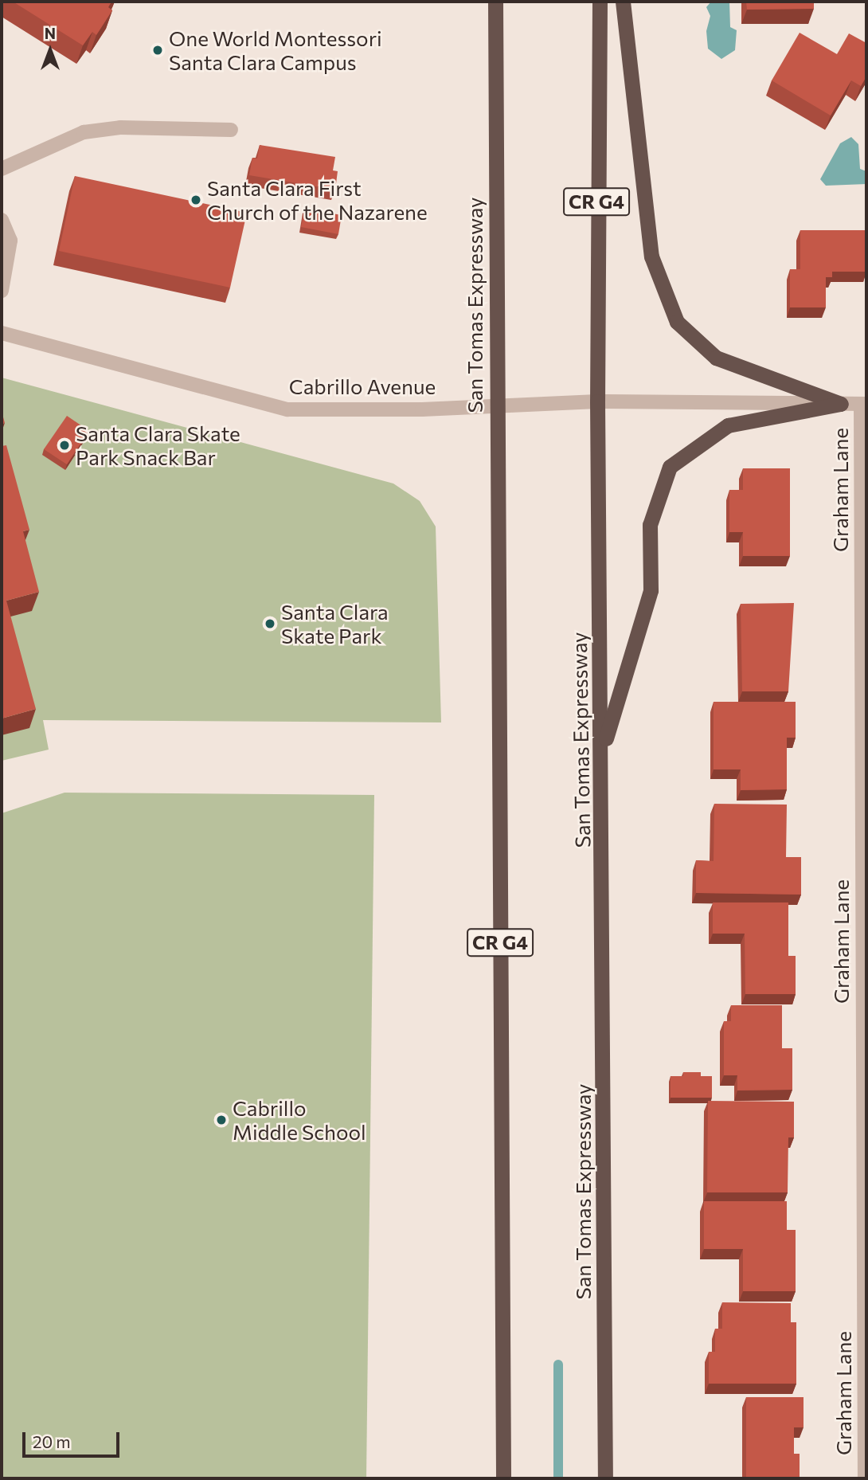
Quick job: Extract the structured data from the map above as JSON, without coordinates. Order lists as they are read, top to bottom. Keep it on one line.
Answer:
{"streets":{"highway":["CR G4","San Tomas Expressway"],"street":["Cabrillo Avenue","Graham Lane"]},"crossings":[["San Tomas Expressway","Cabrillo Avenue"],["Cabrillo Avenue","Graham Lane"]],"places":["One World Montessori Santa Clara Campus","Santa Clara First Church of the Nazarene","Santa Clara Skate Park Snack Bar","Santa Clara Skate Park","Cabrillo Middle School"],"scale_bar":"20 m","north":"top"}
